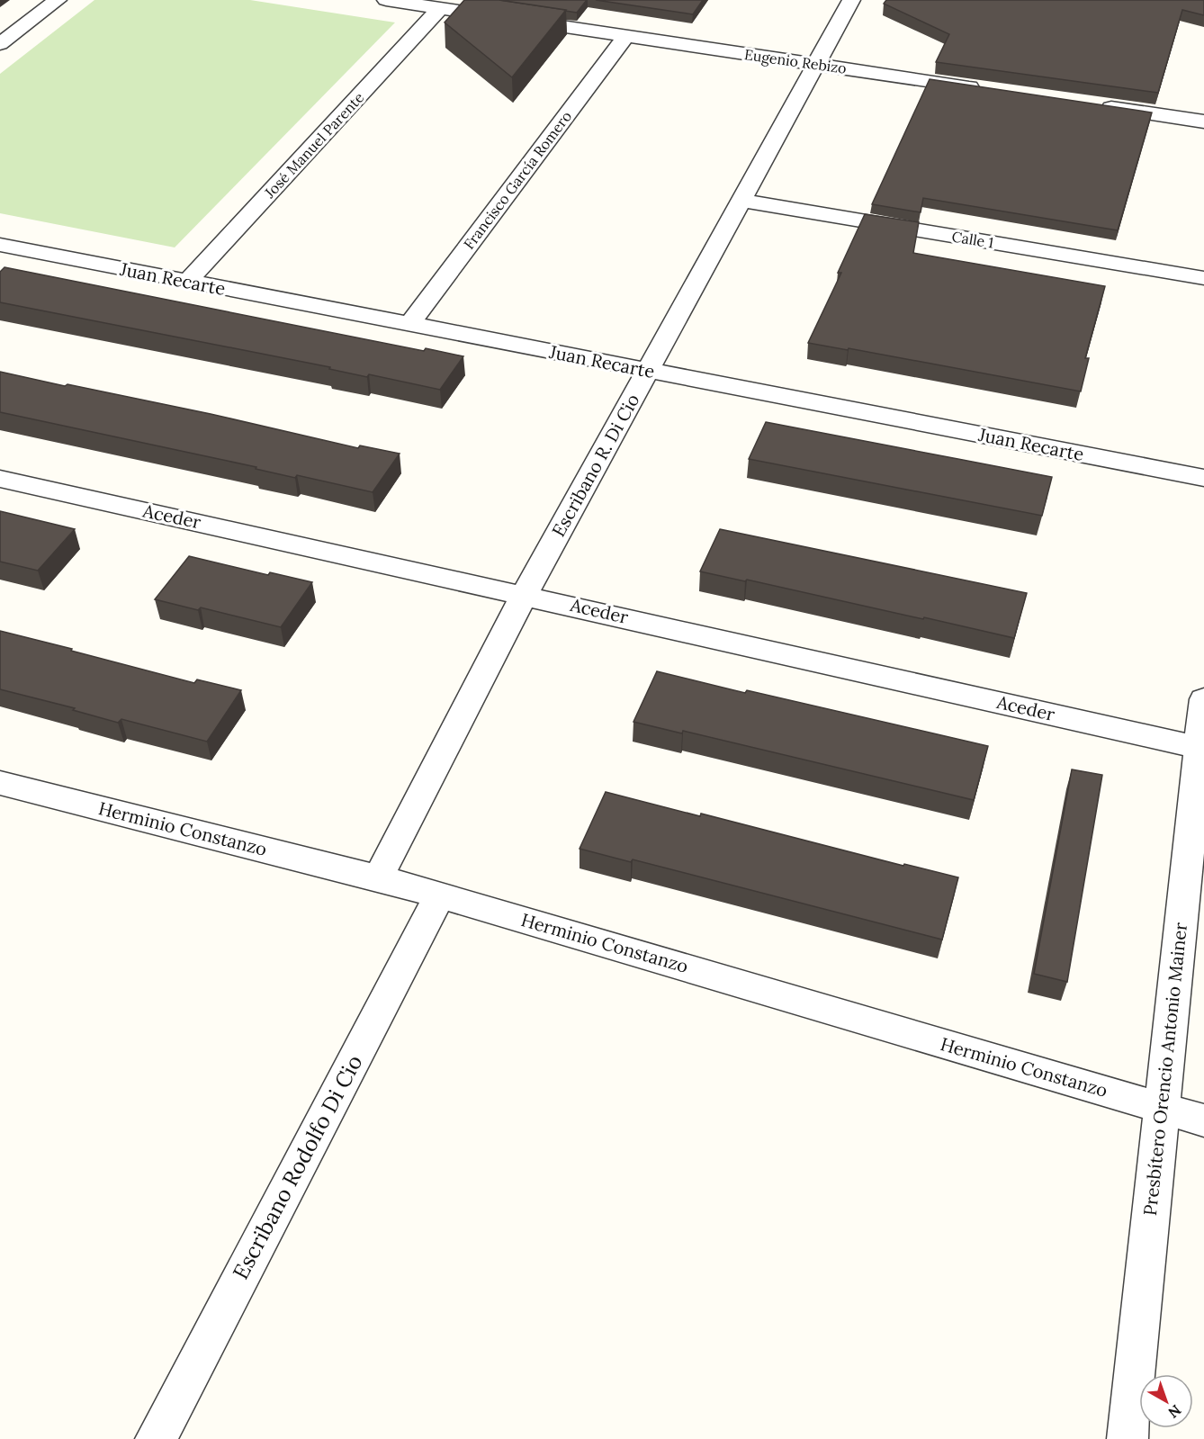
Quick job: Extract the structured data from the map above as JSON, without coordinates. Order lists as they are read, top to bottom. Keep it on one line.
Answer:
{"streets":{"street":["Eugenio Rebizo","José Manuel Parente","Francisco García Romero","Calle 1","Juan Recarte","Escribano R. Di Cio","Aceder","Herminio Constanzo","Presbítero Orencio Antonio Mainer","Escribano Rodolfo Di Cio"]},"crossings":[["Eugenio Rebizo","José Manuel Parente"],["Eugenio Rebizo","Francisco García Romero"],["Eugenio Rebizo","Escribano R. Di Cio"],["José Manuel Parente","Juan Recarte"],["Francisco García Romero","Juan Recarte"],["Calle 1","Escribano R. Di Cio"],["Juan Recarte","Escribano R. Di Cio"],["Escribano R. Di Cio","Aceder"],["Escribano R. Di Cio","Herminio Constanzo"],["Aceder","Presbítero Orencio Antonio Mainer"],["Herminio Constanzo","Presbítero Orencio Antonio Mainer"],["Herminio Constanzo","Escribano Rodolfo Di Cio"]],"north":"bottom right"}
